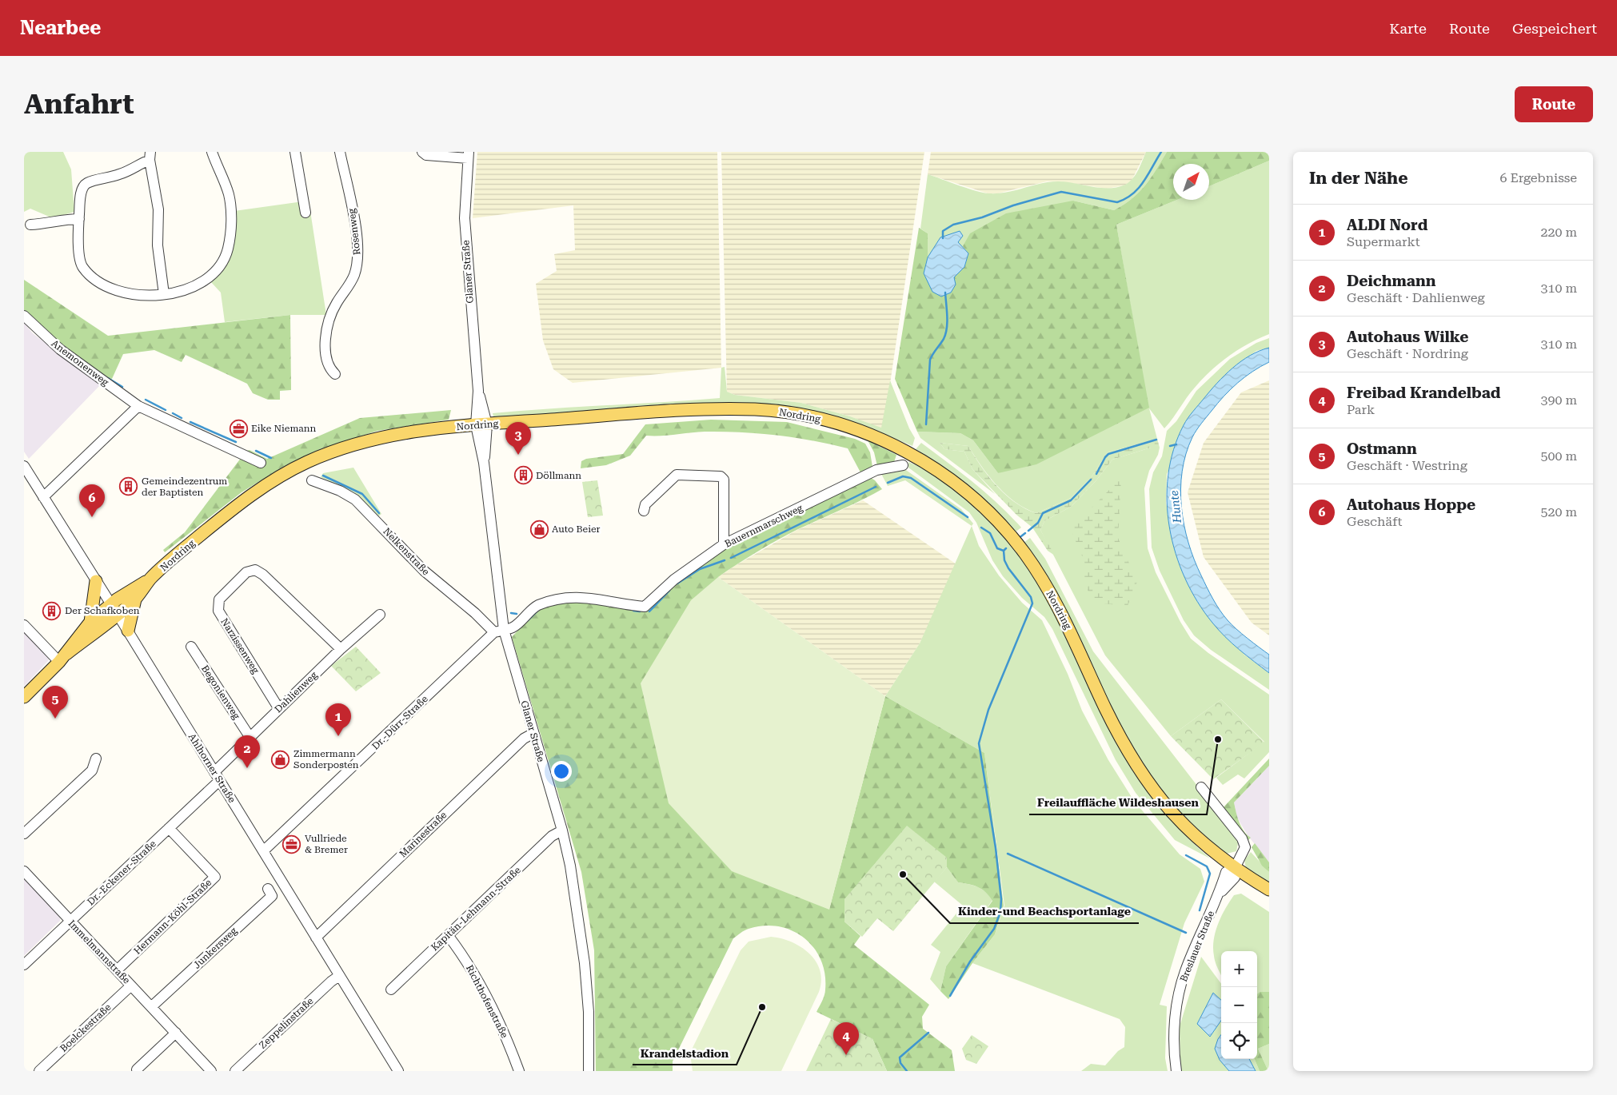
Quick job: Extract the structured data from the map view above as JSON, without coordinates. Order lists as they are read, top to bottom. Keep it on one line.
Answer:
{"streets":{"main road":["Nordring"],"street":["Rosenweg","Glaner Straße","Anemonenweg","Bauernmarschweg","Nelkenstraße","Narzissenweg","Begonienweg","Dahlienweg","Dr.-Dürr-Straße","Ahlhorner Straße","Marinestraße","Dr.-Eckener-Straße","Kapitän-Lehmann-Straße","Hermann-Köhl-Straße","Breslauer Straße","Junkersweg","Immelmannstraße","Richthofenstraße","Zeppelinstraße","Boelckestraße"]},"crossings":[["Glaner Straße","Nordring"],["Glaner Straße","Bauernmarschweg"],["Glaner Straße","Nelkenstraße"],["Glaner Straße","Dr.-Dürr-Straße"],["Glaner Straße","Marinestraße"],["Glaner Straße","Kapitän-Lehmann-Straße"],["Nordring","Ahlhorner Straße"],["Nordring","Breslauer Straße"],["Bauernmarschweg","Nelkenstraße"],["Bauernmarschweg","Dr.-Dürr-Straße"],["Nelkenstraße","Dr.-Dürr-Straße"],["Narzissenweg","Dahlienweg"],["Begonienweg","Dahlienweg"],["Dahlienweg","Ahlhorner Straße"],["Dahlienweg","Dr.-Eckener-Straße"],["Dr.-Dürr-Straße","Ahlhorner Straße"],["Ahlhorner Straße","Marinestraße"],["Ahlhorner Straße","Dr.-Eckener-Straße"],["Ahlhorner Straße","Zeppelinstraße"],["Dr.-Eckener-Straße","Hermann-Köhl-Straße"],["Dr.-Eckener-Straße","Immelmannstraße"],["Kapitän-Lehmann-Straße","Richthofenstraße"],["Hermann-Köhl-Straße","Immelmannstraße"],["Junkersweg","Immelmannstraße"],["Immelmannstraße","Boelckestraße"]],"water":["Hunte"],"places":{"office":["Eike Niemann","Vullriede & Bremer"],"building":["Döllmann","Gemeindezentrum der Baptisten","Der Schafkoben"],"shop":["Auto Beier","Zimmermann Sonderposten"],"other":["Freilauffläche Wildeshausen","Kinder-und Beachsportanlage","Krandelstadion"]},"north":"top right","page":{"header":"Nearbee","nav":["Karte","Route","Gespeichert"],"buttons":"Route","title":"Anfahrt","heading":["In der Nähe","6 Ergebnisse"],"list":[{"mark":"1","name":"ALDI Nord","note":"Supermarkt","value":"220 m"},{"mark":"2","name":"Deichmann","note":"Geschäft · Dahlienweg","value":"310 m"},{"mark":"3","name":"Autohaus Wilke","note":"Geschäft · Nordring","value":"310 m"},{"mark":"4","name":"Freibad Krandelbad","note":"Park","value":"390 m"},{"mark":"5","name":"Ostmann","note":"Geschäft · Westring","value":"500 m"},{"mark":"6","name":"Autohaus Hoppe","note":"Geschäft","value":"520 m"}],"pins":["3","6","5","1","2","4"],"map_buttons":["+","−"]}}
